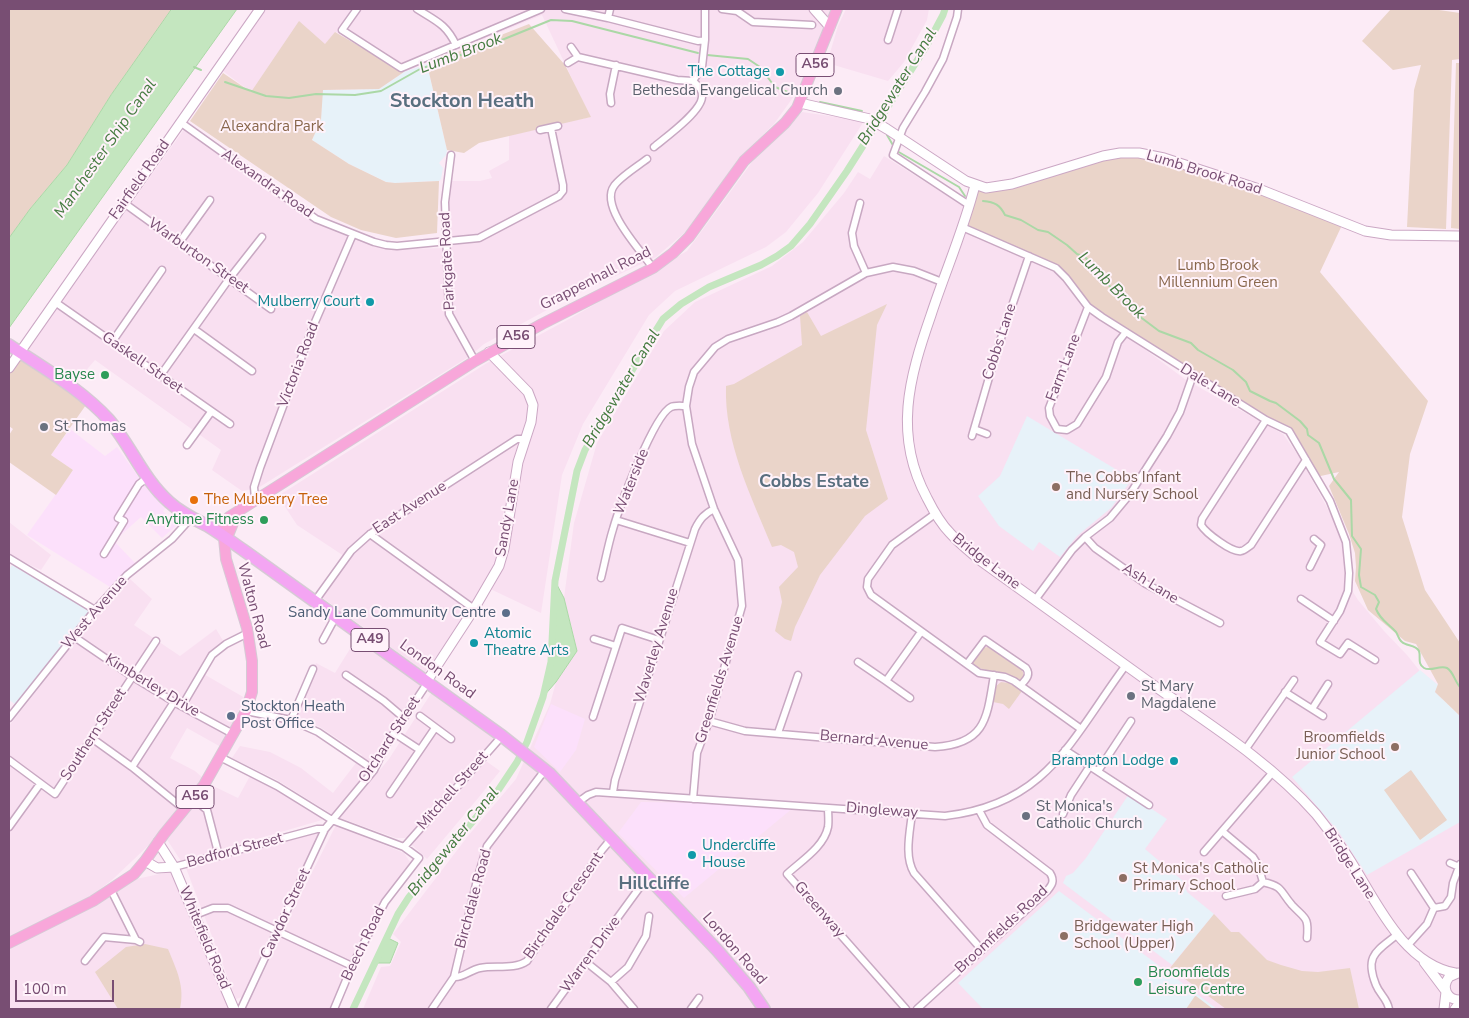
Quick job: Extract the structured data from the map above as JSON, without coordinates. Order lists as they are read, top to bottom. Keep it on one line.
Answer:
{"streets":{"highway":["A49","London Road"],"main road":["A56","Grappenhall Road","Walton Road"],"street":["Lumb Brook Road","Fairfield Road","Alexandra Road","Warburton Street","Parkgate Road","Cobbs Lane","Gaskell Street","Victoria Road","Farm Lane","Dale Lane","Waterside","East Avenue","Sandy Lane","Bridge Lane","Ash Lane","West Avenue","Waverley Avenue","Greenfields Avenue","Kimberley Drive","Southern Street","Orchard Street","Bernard Avenue","Mitchell Street","Dingleway","Bedford Street","Birchdale Road","Birchdale Crescent","Greenway","Cawdor Street","Broomfields Road","Whitefield Road","Beech Road","Warren Drive"]},"crossings":[["A56","Lumb Brook Road"],["A56","Grappenhall Road"],["A56","Walton Road"],["Lumb Brook Road","Grappenhall Road"],["Lumb Brook Road","Bridge Lane"],["Fairfield Road","Alexandra Road"],["Fairfield Road","Warburton Street"],["Fairfield Road","Gaskell Street"],["Fairfield Road","A49"],["Fairfield Road","London Road"],["Alexandra Road","Parkgate Road"],["Alexandra Road","Victoria Road"],["Parkgate Road","Grappenhall Road"],["Grappenhall Road","Victoria Road"],["Grappenhall Road","Sandy Lane"],["Grappenhall Road","Walton Road"],["Grappenhall Road","London Road"],["Cobbs Lane","Dale Lane"],["Farm Lane","Dale Lane"],["Dale Lane","Bridge Lane"],["Waterside","Greenfields Avenue"],["East Avenue","Sandy Lane"],["East Avenue","London Road"],["Sandy Lane","London Road"],["Sandy Lane","Orchard Street"],["Bridge Lane","Greenfields Avenue"],["Bridge Lane","Dingleway"],["Walton Road","London Road"],["Walton Road","Kimberley Drive"],["Walton Road","Bedford Street"],["Walton Road","Whitefield Road"],["West Avenue","London Road"],["West Avenue","Kimberley Drive"],["A49","London Road"],["Waverley Avenue","Greenfields Avenue"],["Waverley Avenue","Dingleway"],["London Road","Orchard Street"],["London Road","Mitchell Street"],["London Road","Dingleway"],["London Road","Birchdale Road"],["London Road","Birchdale Crescent"],["London Road","Warren Drive"],["Greenfields Avenue","Bernard Avenue"],["Greenfields Avenue","Dingleway"],["Kimberley Drive","Southern Street"],["Orchard Street","Cawdor Street"],["Mitchell Street","Beech Road"],["Dingleway","Greenway"],["Dingleway","Broomfields Road"],["Bedford Street","Cawdor Street"],["Bedford Street","Whitefield Road"],["Birchdale Road","Birchdale Crescent"]],"districts":["Stockton Heath","Cobbs Estate","Hillcliffe"],"water":["Lumb Brook","Bridgewater Canal","Manchester Ship Canal"],"parks":["Alexandra Park","Lumb Brook Millennium Green"],"places":["The Cottage","Bethesda Evangelical Church","Mulberry Court","Bayse","St Thomas","The Cobbs Infant and Nursery School","The Mulberry Tree","Anytime Fitness","Sandy Lane Community Centre","Atomic Theatre Arts","St Mary Magdalene","Stockton Heath Post Office","Broomfields Junior School","Brampton Lodge","St Monica's Catholic Church","Undercliffe House","St Monica's Catholic Primary School","Bridgewater High School (Upper)","Broomfields Leisure Centre"],"scale_bar":"100 m"}
